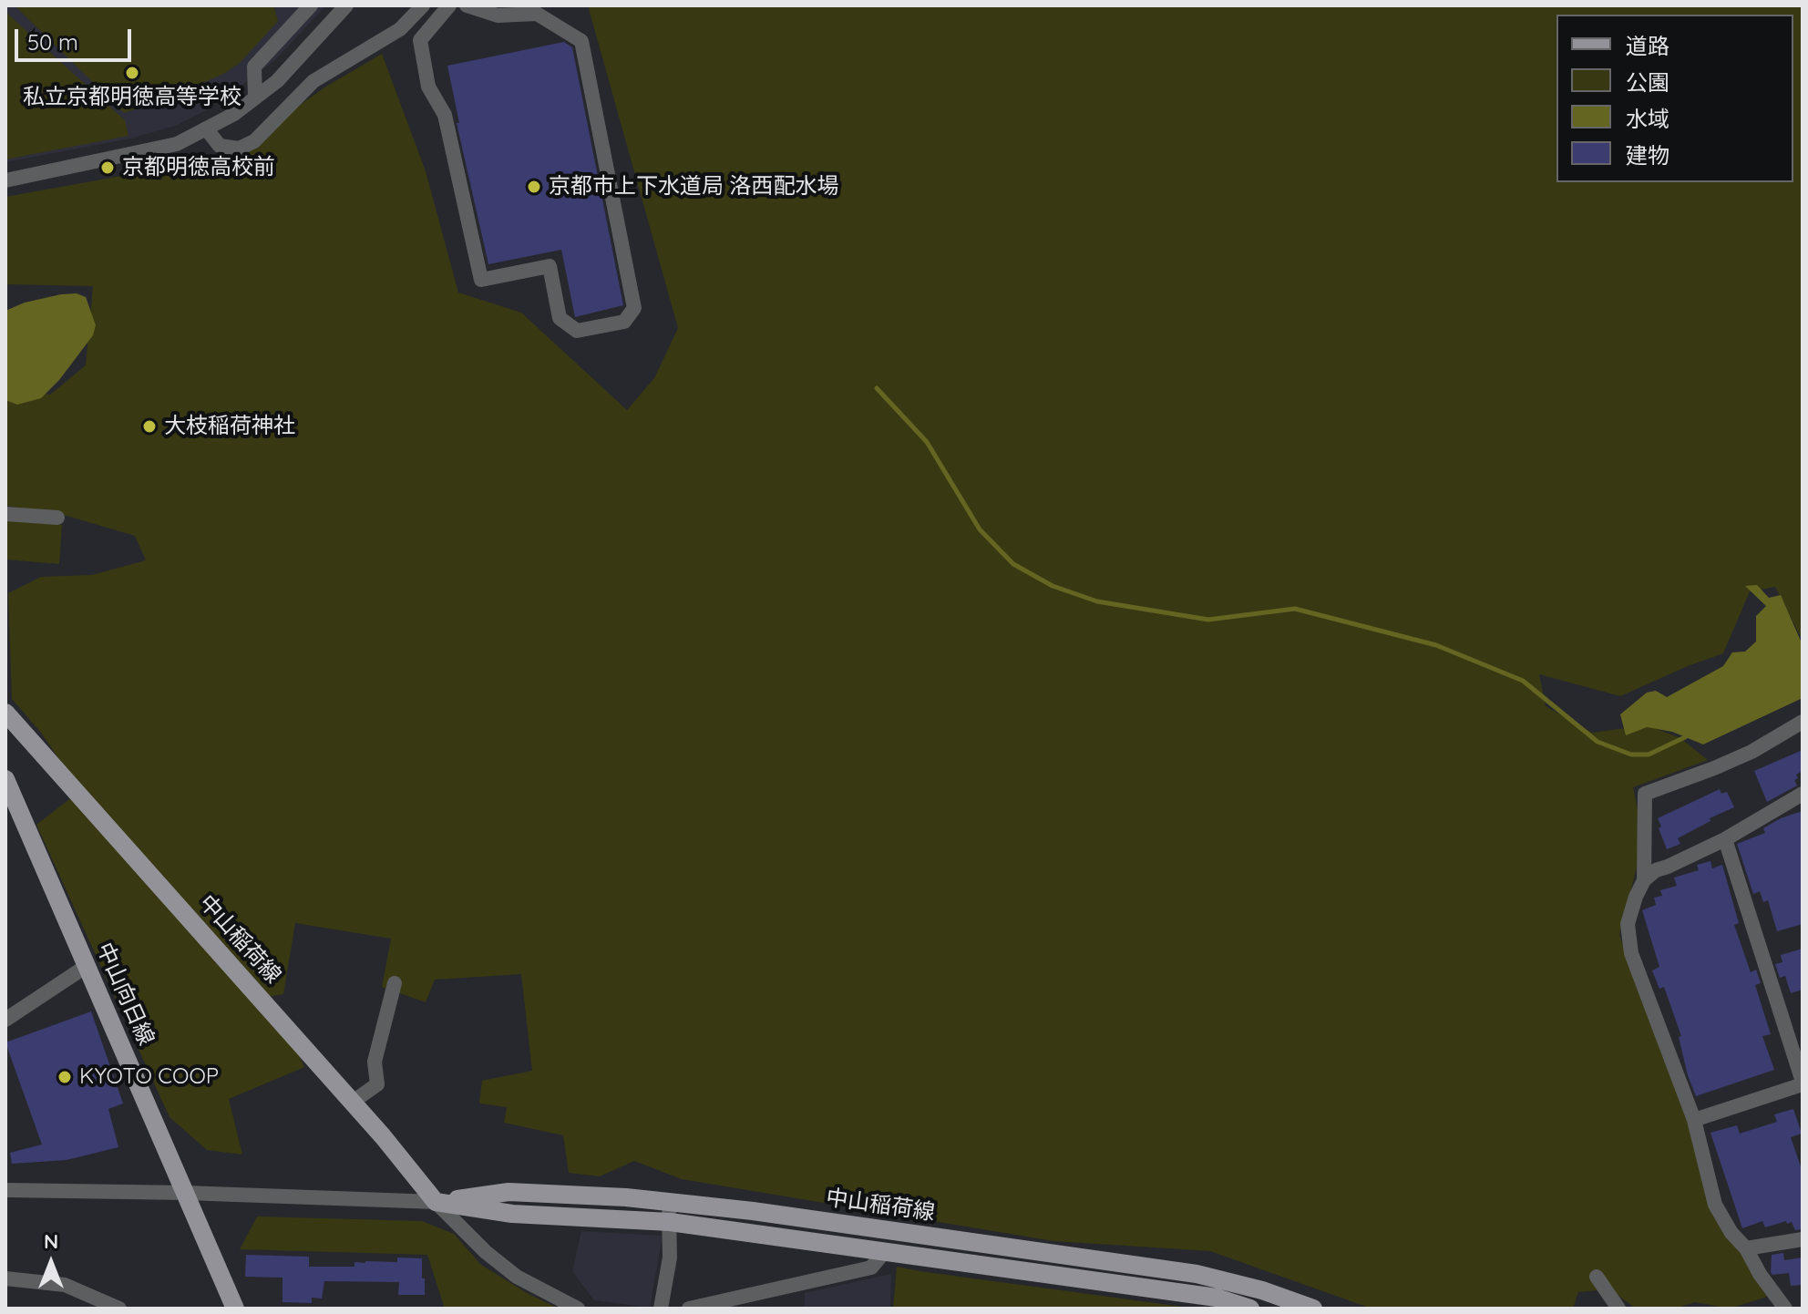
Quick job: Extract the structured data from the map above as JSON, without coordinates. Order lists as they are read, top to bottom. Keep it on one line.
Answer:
{"streets":{"main road":["中山稲荷線","中山向日線"]},"places":["私立京都明徳高等学校","京都明徳高校前","京都市上下水道局 洛西配水場","大枝稲荷神社","KYOTO COOP"],"legend":["道路","公園","水域","建物"],"scale_bar":"50 m","north":"top"}
